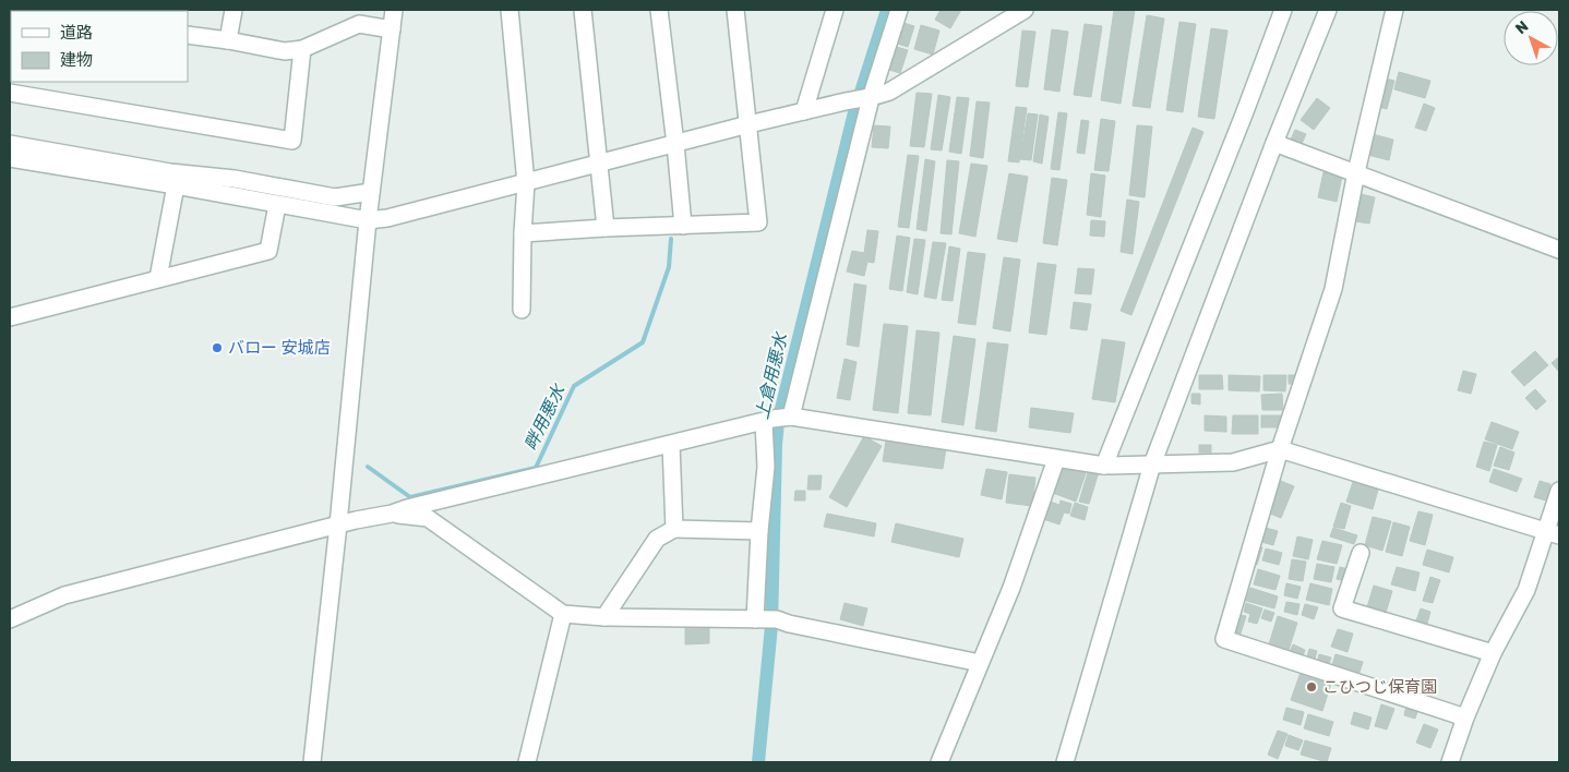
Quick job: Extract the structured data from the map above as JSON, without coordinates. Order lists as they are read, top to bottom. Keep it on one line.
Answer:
{"water":["上倉用悪水","畔用悪水"],"places":["バロー 安城店","こひつじ保育園"],"legend":["道路","建物"],"north":"top left"}
